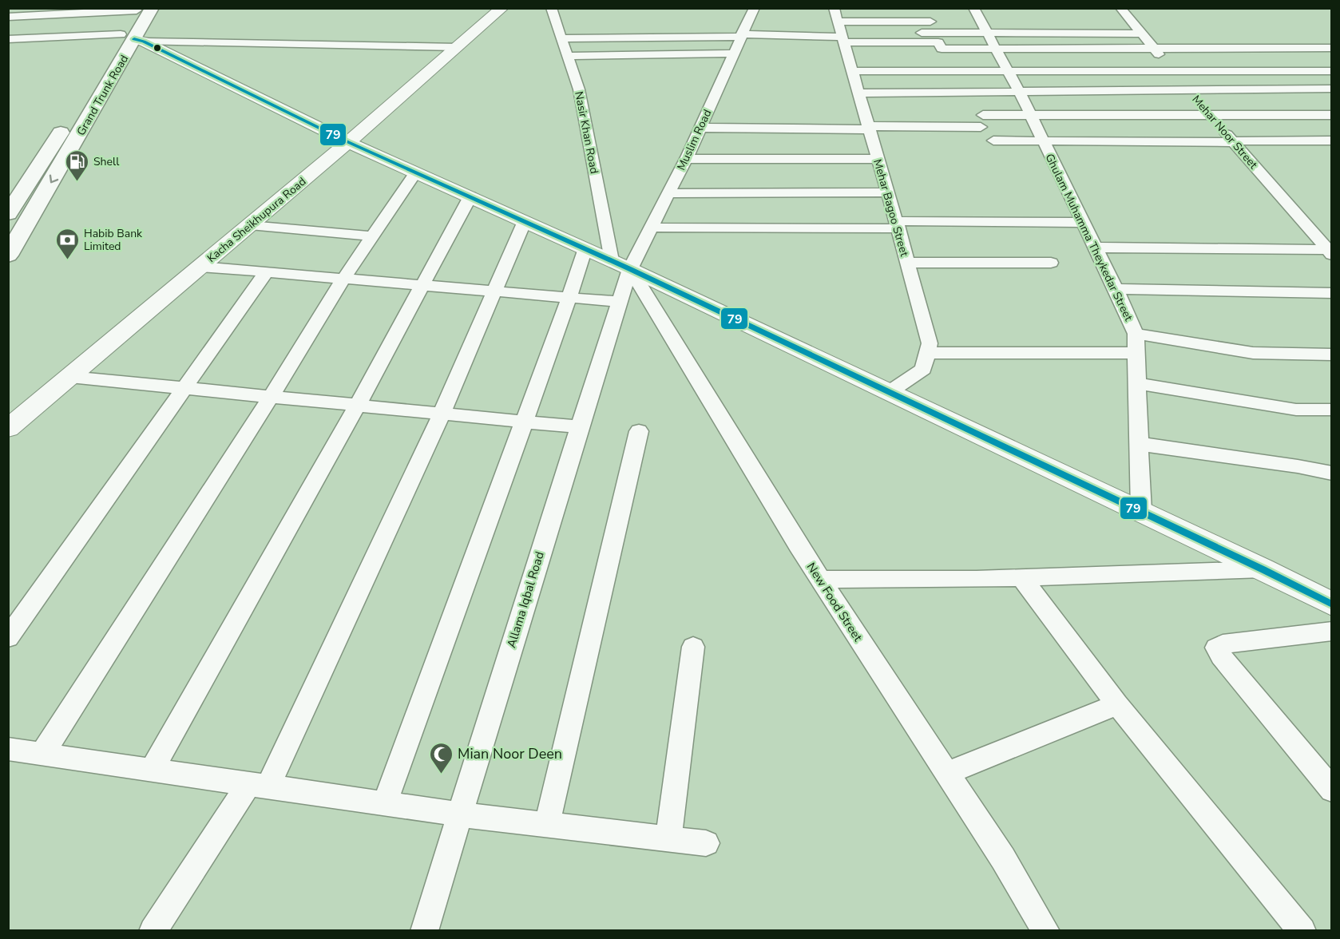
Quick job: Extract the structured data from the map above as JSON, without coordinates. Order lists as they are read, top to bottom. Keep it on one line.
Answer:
{"streets":{"highway":["Grand Trunk Road"],"main road":["Kacha Sheikhupura Road"],"street":["Mehar Noor Street","Nasir Khan Road","Muslim Road","Mehar Bagoo Street","Ghulam Muhamma Theykedar Street","Allama Iqbal Road","New Food Street"]},"crossings":[["Nasir Khan Road","Muslim Road"],["Nasir Khan Road","Allama Iqbal Road"],["Nasir Khan Road","New Food Street"],["Muslim Road","Allama Iqbal Road"],["Muslim Road","New Food Street"],["Allama Iqbal Road","New Food Street"]],"places":{"fuel station":["Shell"],"bank":["Habib Bank Limited"],"mosque":["Mian Noor Deen"]},"lines":["transit line 79"]}
